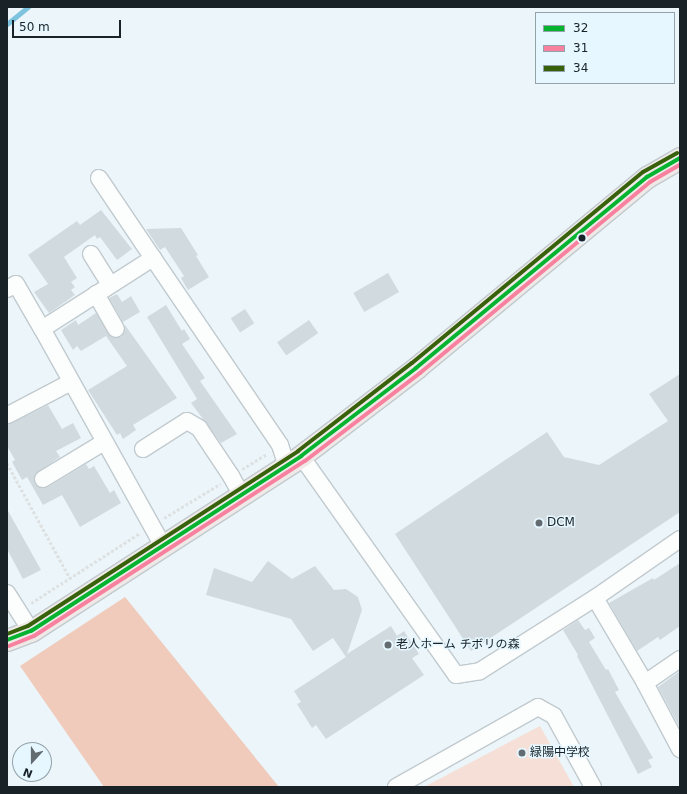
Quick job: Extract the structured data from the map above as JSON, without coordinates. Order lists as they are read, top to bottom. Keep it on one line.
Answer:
{"places":["DCM","老人ホーム チボリの森","緑陽中学校"],"lines":["transit line 34","transit line 32","transit line 31"],"legend":["32","31","34"],"scale_bar":"50 m","north":"bottom"}
